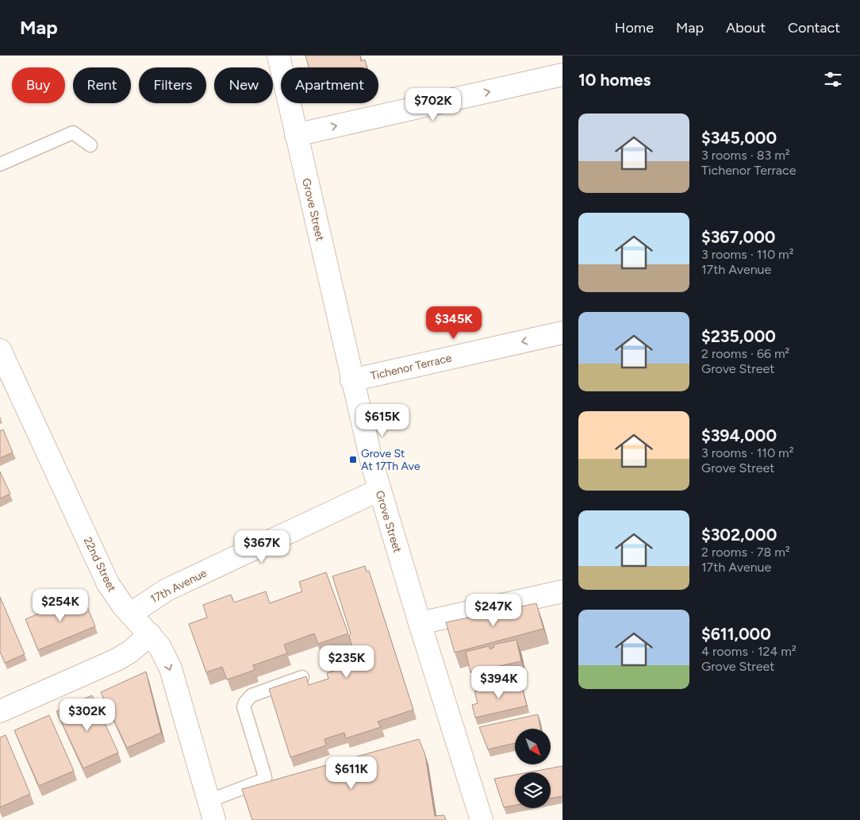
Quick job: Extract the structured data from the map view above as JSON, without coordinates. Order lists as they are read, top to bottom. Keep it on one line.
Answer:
{"streets":{"street":["Grove Street","Tichenor Terrace","22nd Street","17th Avenue"]},"crossings":[["Grove Street","Tichenor Terrace"],["Grove Street","17th Avenue"],["22nd Street","17th Avenue"]],"one_way":["Tichenor Terrace","22nd Street"],"places":{"transit":["Grove St At 17Th Ave"]},"north":"bottom right","page":{"header":"Map","nav":["Home","Map","About","Contact"],"heading":"10 homes","chip":["Buy","Rent","Filters","New","Apartment"],"price":["$702K","$345K","$615K","$367K","$254K","$247K","$235K","$394K","$302K","$611K"],"list":[{"name":"$345,000","note":"3 rooms · 83 m² · Tichenor Terrace"},{"name":"$367,000","note":"3 rooms · 110 m² · 17th Avenue"},{"name":"$235,000","note":"2 rooms · 66 m² · Grove Street"},{"name":"$394,000","note":"3 rooms · 110 m² · Grove Street"},{"name":"$302,000","note":"2 rooms · 78 m² · 17th Avenue"},{"name":"$611,000","note":"4 rooms · 124 m² · Grove Street"}]}}
